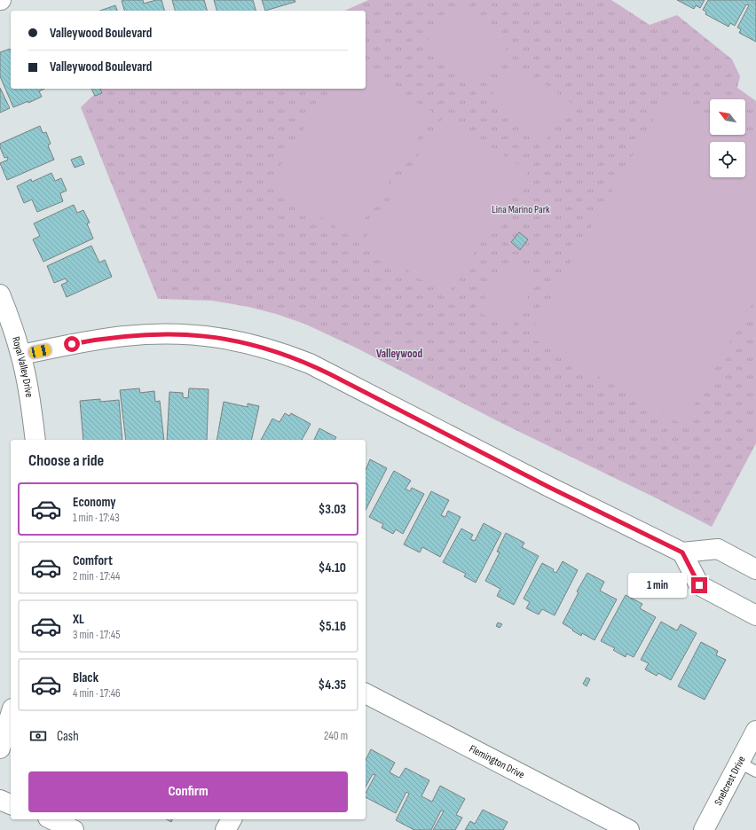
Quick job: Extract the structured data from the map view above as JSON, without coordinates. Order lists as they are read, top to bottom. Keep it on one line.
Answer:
{"streets":{"street":["Royal Valley Drive","Flemington Drive","Snelcrest Drive"]},"districts":["Valleywood"],"parks":["Lina Marino Park"],"north":"top left","page":{"banner":["Valleywood Boulevard","Valleywood Boulevard"],"heading":"Choose a ride","list":[{"name":"Economy","note":"1 min · 17:43","value":"$3.03"},{"name":"Comfort","note":"2 min · 17:44","value":"$4.10"},{"name":"XL","note":"3 min · 17:45","value":"$5.16"},{"name":"Black","note":"4 min · 17:46","value":"$4.35"}],"bubble":"1 min","pay":["Cash","240 m"],"buttons":"Confirm"}}
